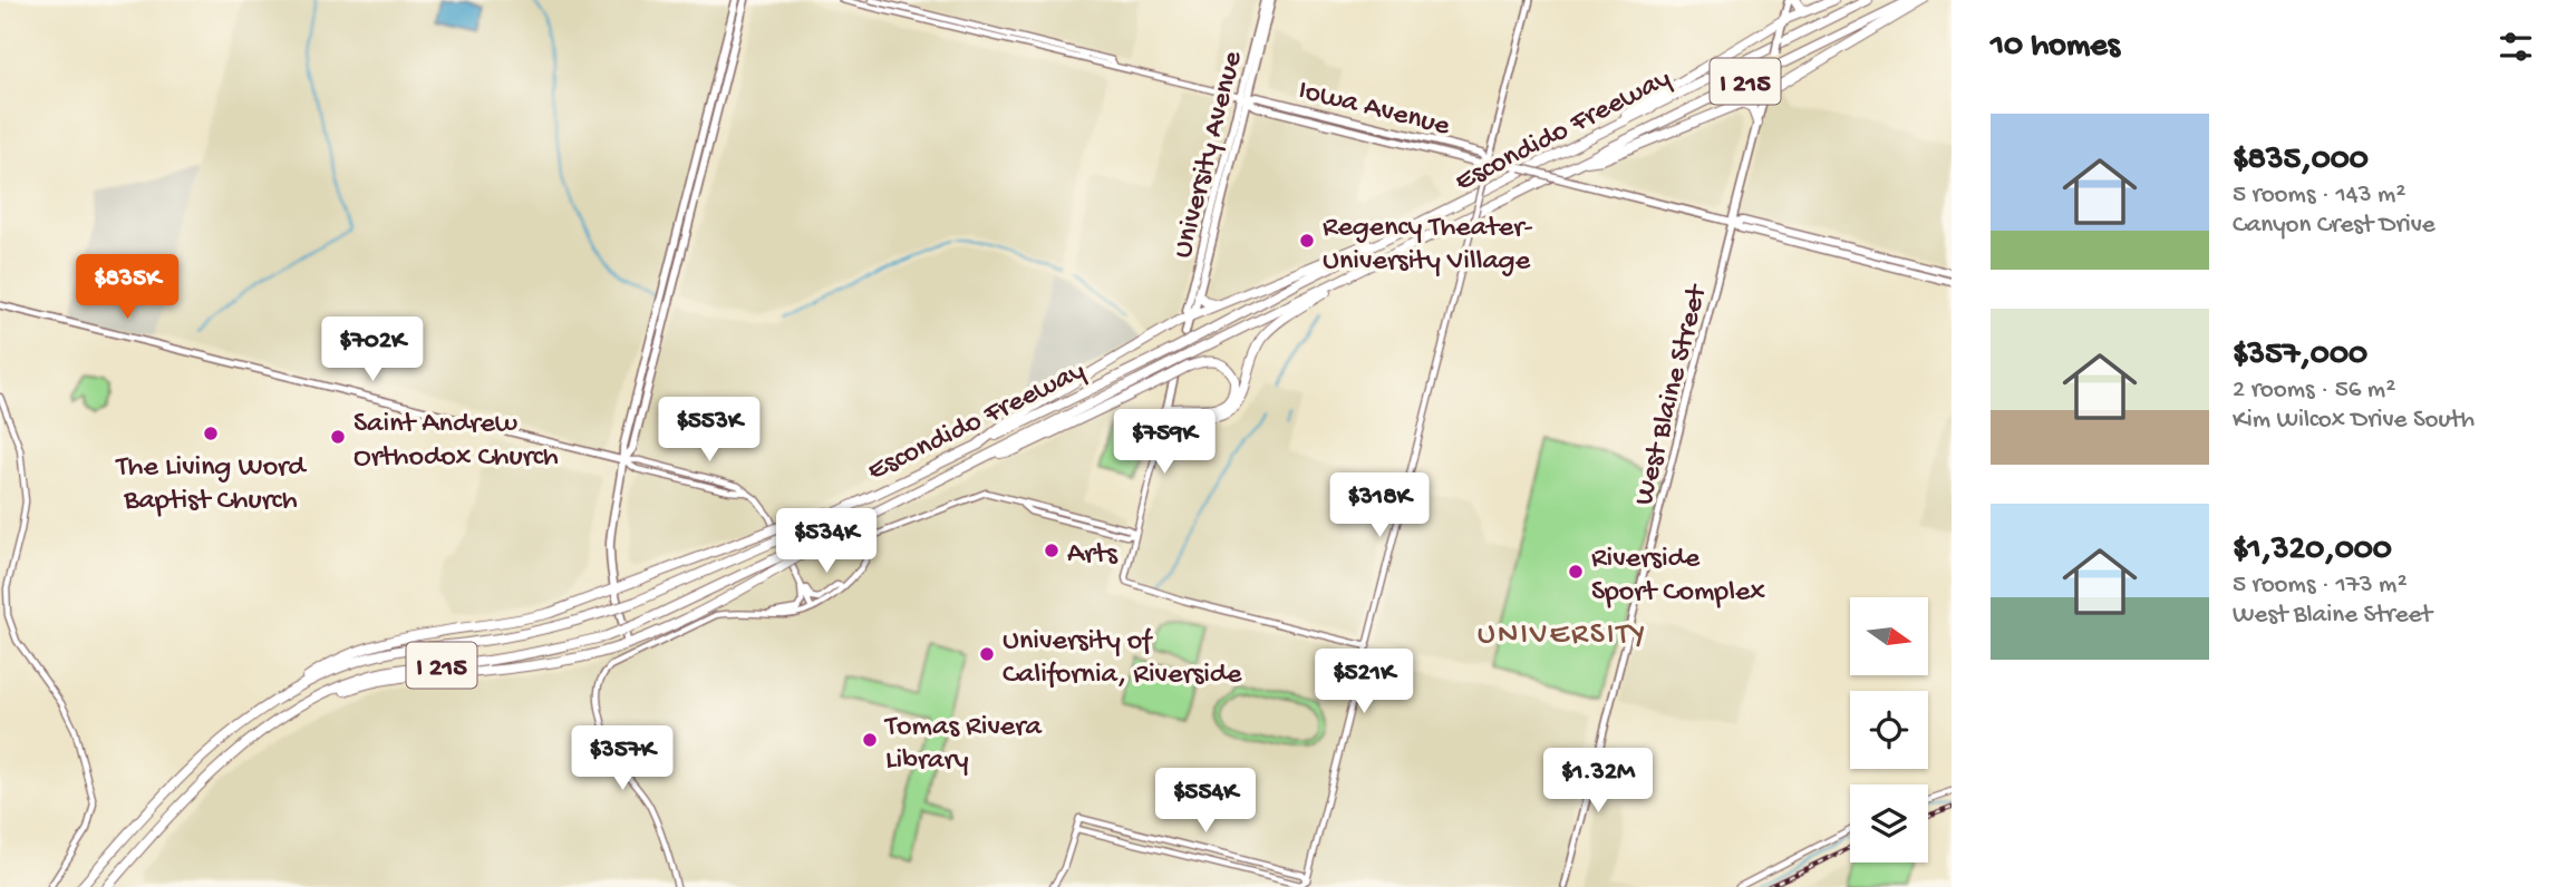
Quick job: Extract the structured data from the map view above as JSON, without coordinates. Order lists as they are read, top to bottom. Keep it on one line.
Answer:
{"streets":{"highway":["I 215","Escondido Freeway"],"main road":["Iowa Avenue","University Avenue","West Blaine Street"]},"crossings":[["Iowa Avenue","University Avenue"],["Iowa Avenue","West Blaine Street"],["Escondido Freeway","University Avenue"]],"districts":["UNIVERSITY"],"places":["Regency Theater- University Village","The Living Word Baptist Church","Saint Andrew Orthodox Church","Arts","Riverside Sport Complex","University of California, Riverside","Tomas Rivera Library"],"north":"right","page":{"heading":"10 homes","list":[{"name":"$835,000","note":"5 rooms · 143 m² · Canyon Crest Drive"},{"name":"$357,000","note":"2 rooms · 56 m² · Kim Wilcox Drive South"},{"name":"$1,320,000","note":"5 rooms · 173 m² · West Blaine Street"}],"price":["$835K","$702K","$553K","$759K","$318K","$534K","$521K","$357K","$1.32M","$554K"]}}
